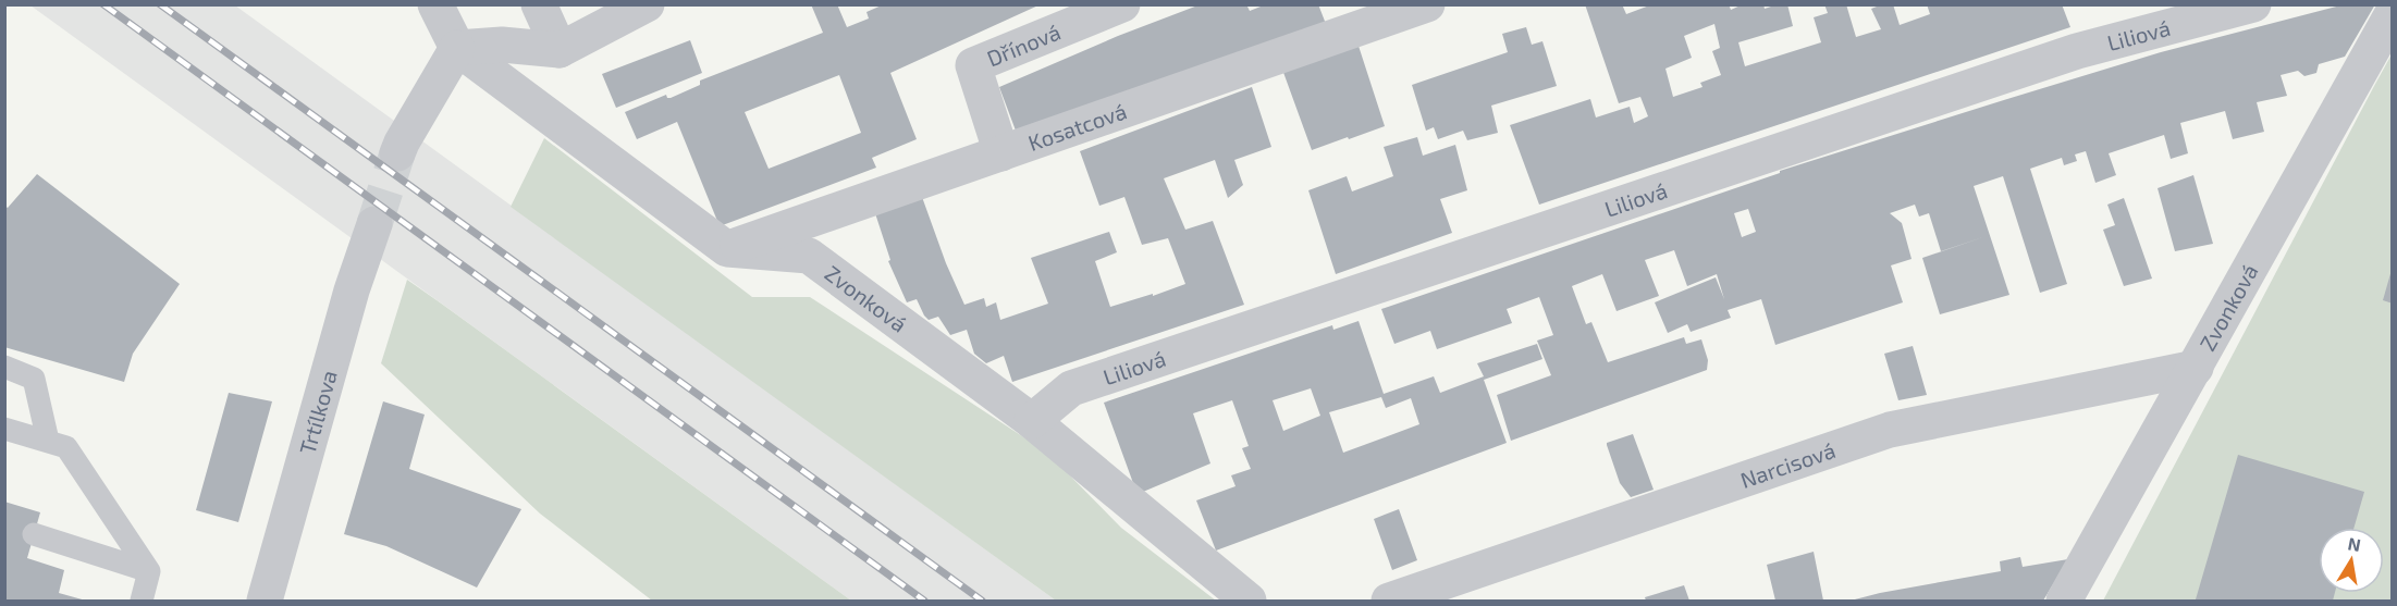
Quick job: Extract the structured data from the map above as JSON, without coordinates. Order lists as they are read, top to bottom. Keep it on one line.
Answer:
{"streets":{"street":["Liliová","Dřínová","Kosatcová","Zvonková","Trtílkova","Narcisová"]},"crossings":[["Liliová","Zvonková"],["Dřínová","Kosatcová"],["Kosatcová","Zvonková"],["Zvonková","Narcisová"]],"north":"top"}
